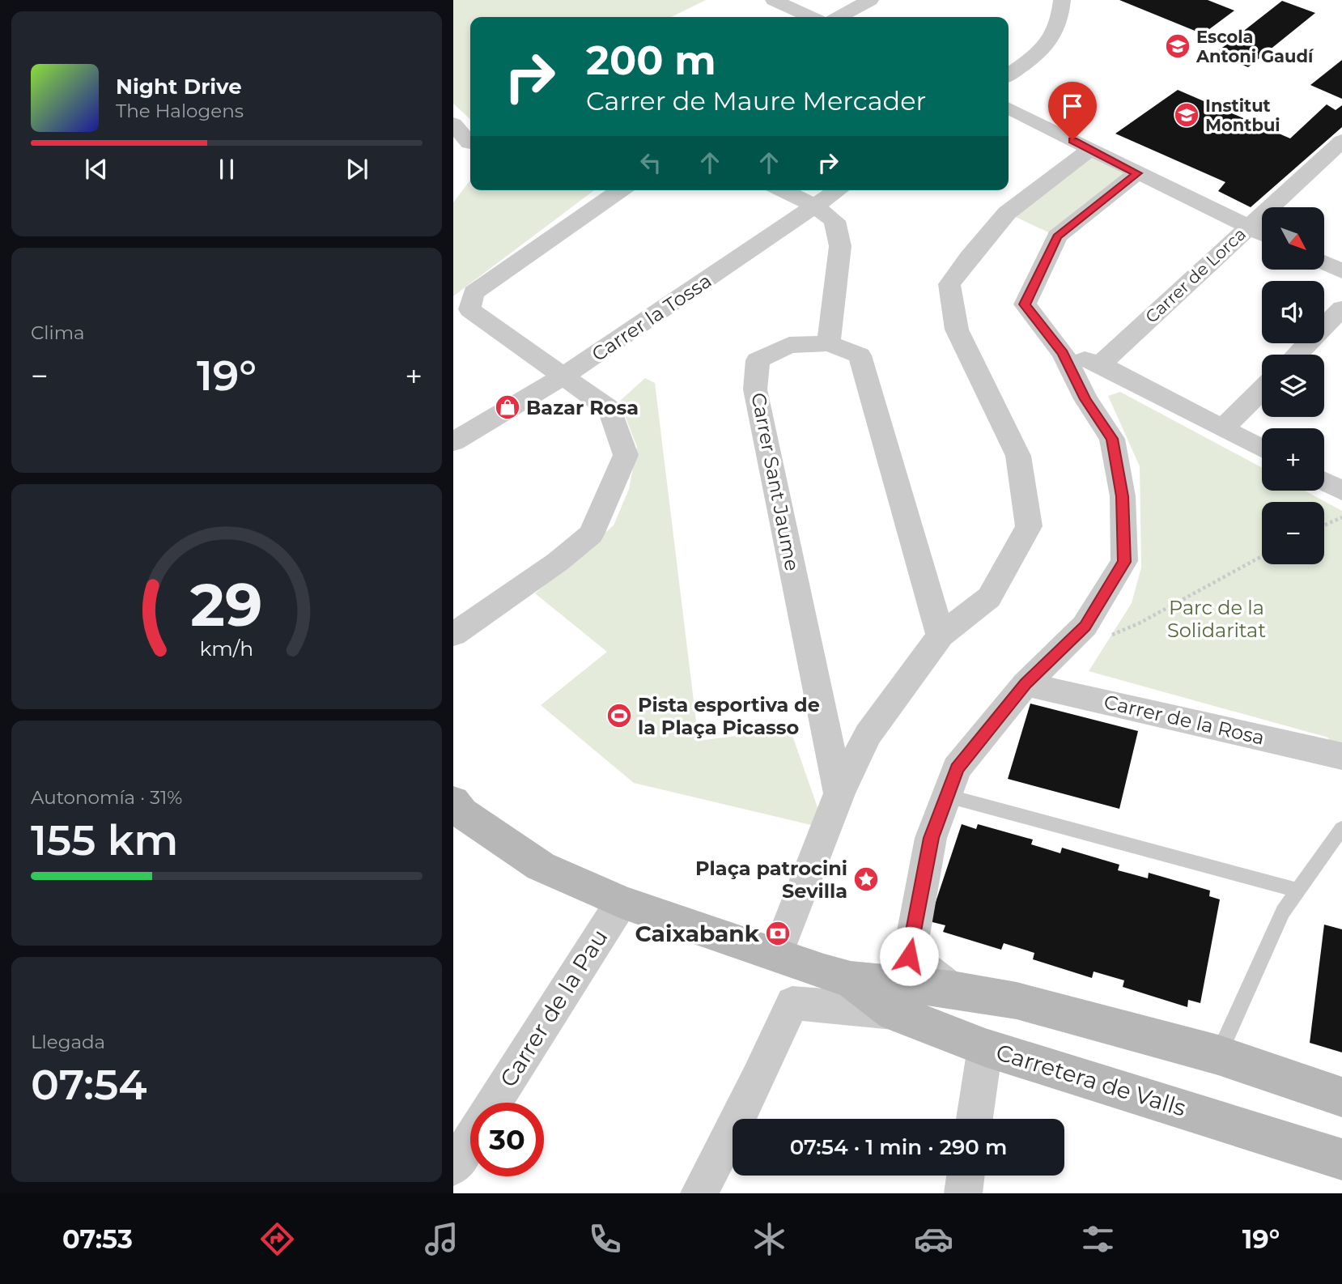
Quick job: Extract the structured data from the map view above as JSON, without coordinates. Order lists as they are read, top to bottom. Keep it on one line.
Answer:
{"streets":{"street":["Carrer de Lorca","Carrer la Tossa","Carrer Sant Jaume","Carrer de la Rosa","Carrer de la Pau","Carretera de Valls"]},"crossings":[["Carrer de la Pau","Carretera de Valls"]],"parks":["Parc de la Solidaritat"],"places":{"school or university":["Escola Antoni Gaudí","Institut Montbui"],"shop":["Bazar Rosa"],"sports":["Pista esportiva de la Plaça Picasso"],"place":["Plaça patrocini Sevilla"],"bank":["Caixabank"]},"north":"bottom right","page":{"turn":["200 m","Carrer de Maure Mercader"],"song":["Night Drive","The Halogens"],"map_buttons":["+","−"],"tile":["Clima",["Autonomía · 31%","155 km"],["Llegada","07:54"]],"heat":["−","19°","+"],"limit":"30","trip":"07:54 · 1 min · 290 m","tabs":["07:53","19°"],"gauge":["29","km/h"]}}
